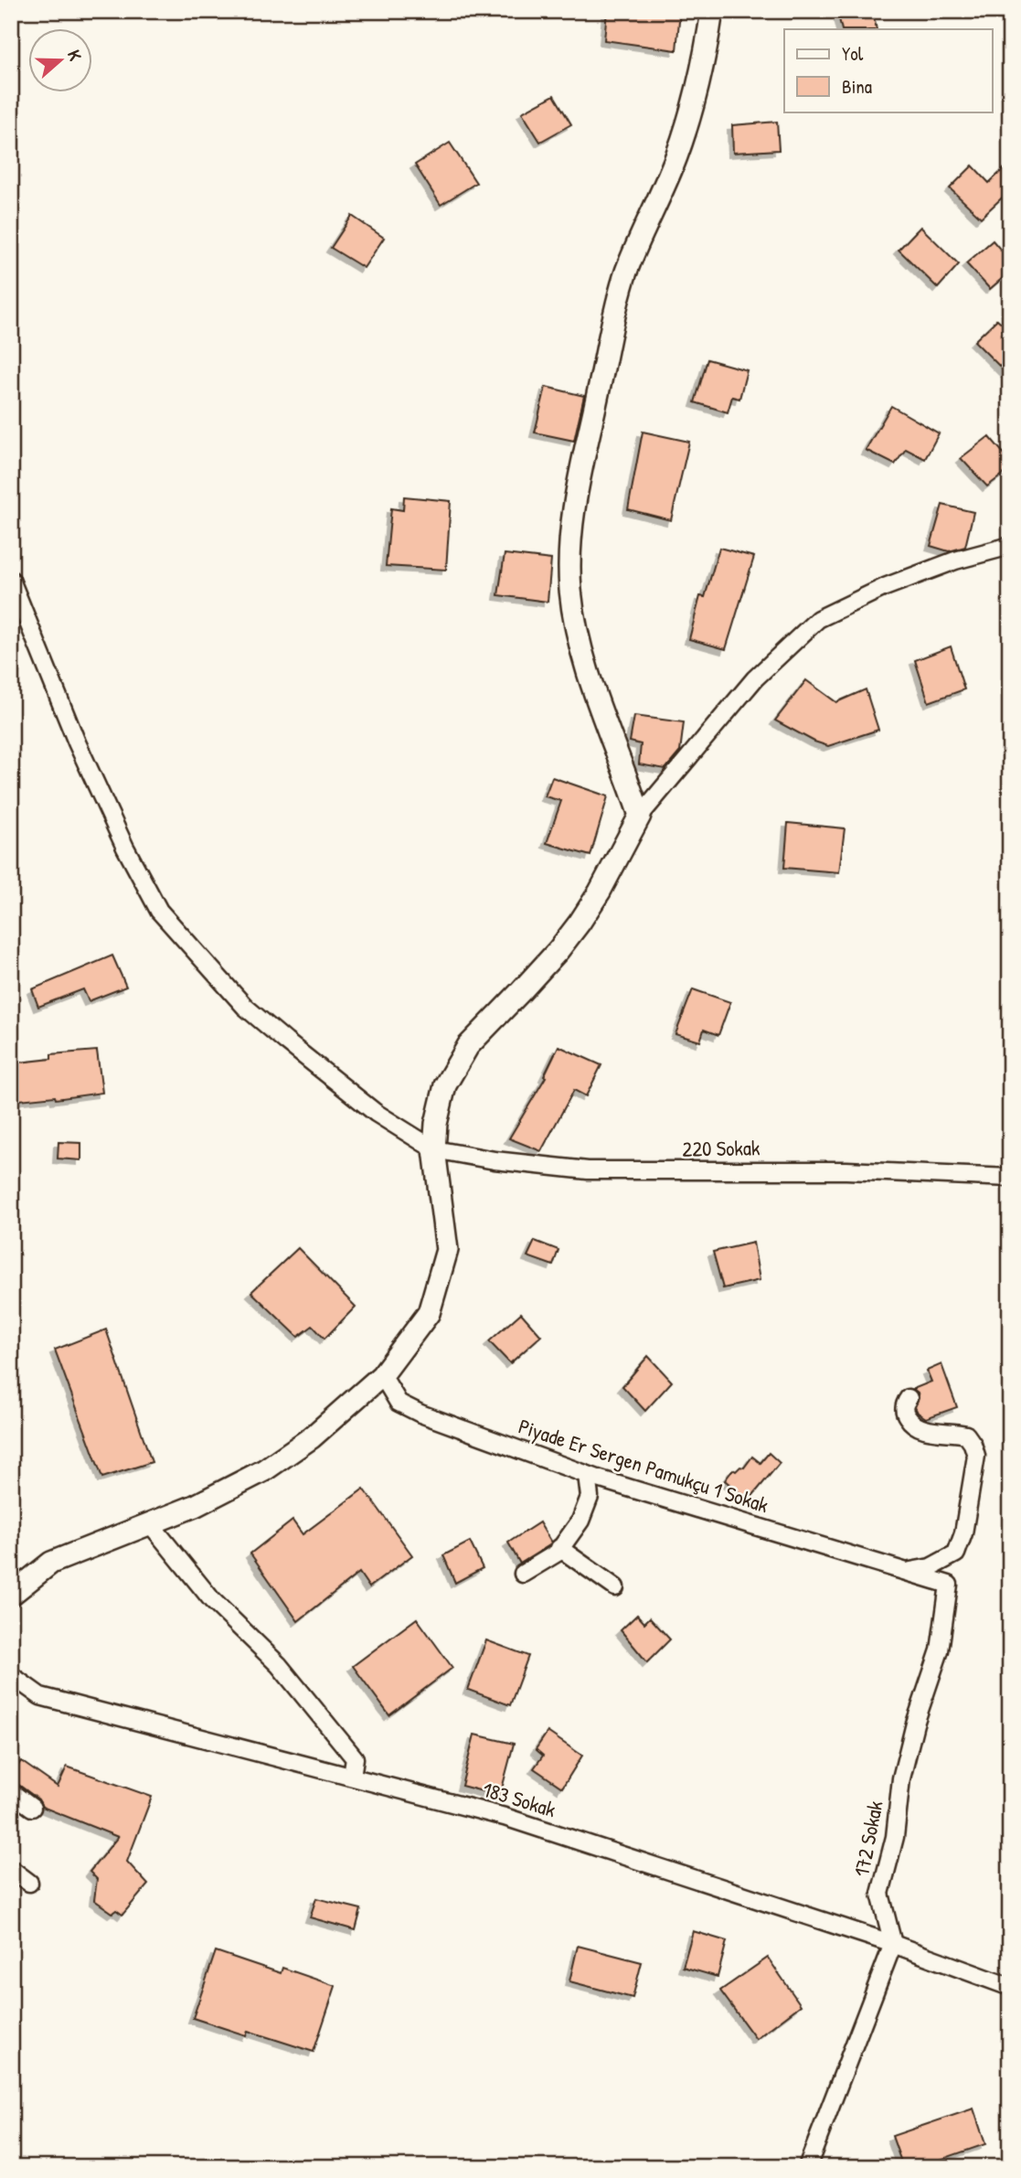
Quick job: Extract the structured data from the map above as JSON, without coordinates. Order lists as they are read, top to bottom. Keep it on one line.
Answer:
{"streets":{"street":["220 Sokak","Piyade Er Sergen Pamukçu 1 Sokak","183 Sokak","172 Sokak"]},"crossings":[["Piyade Er Sergen Pamukçu 1 Sokak","172 Sokak"],["183 Sokak","172 Sokak"]],"legend":["Yol","Bina"],"north":"right"}
